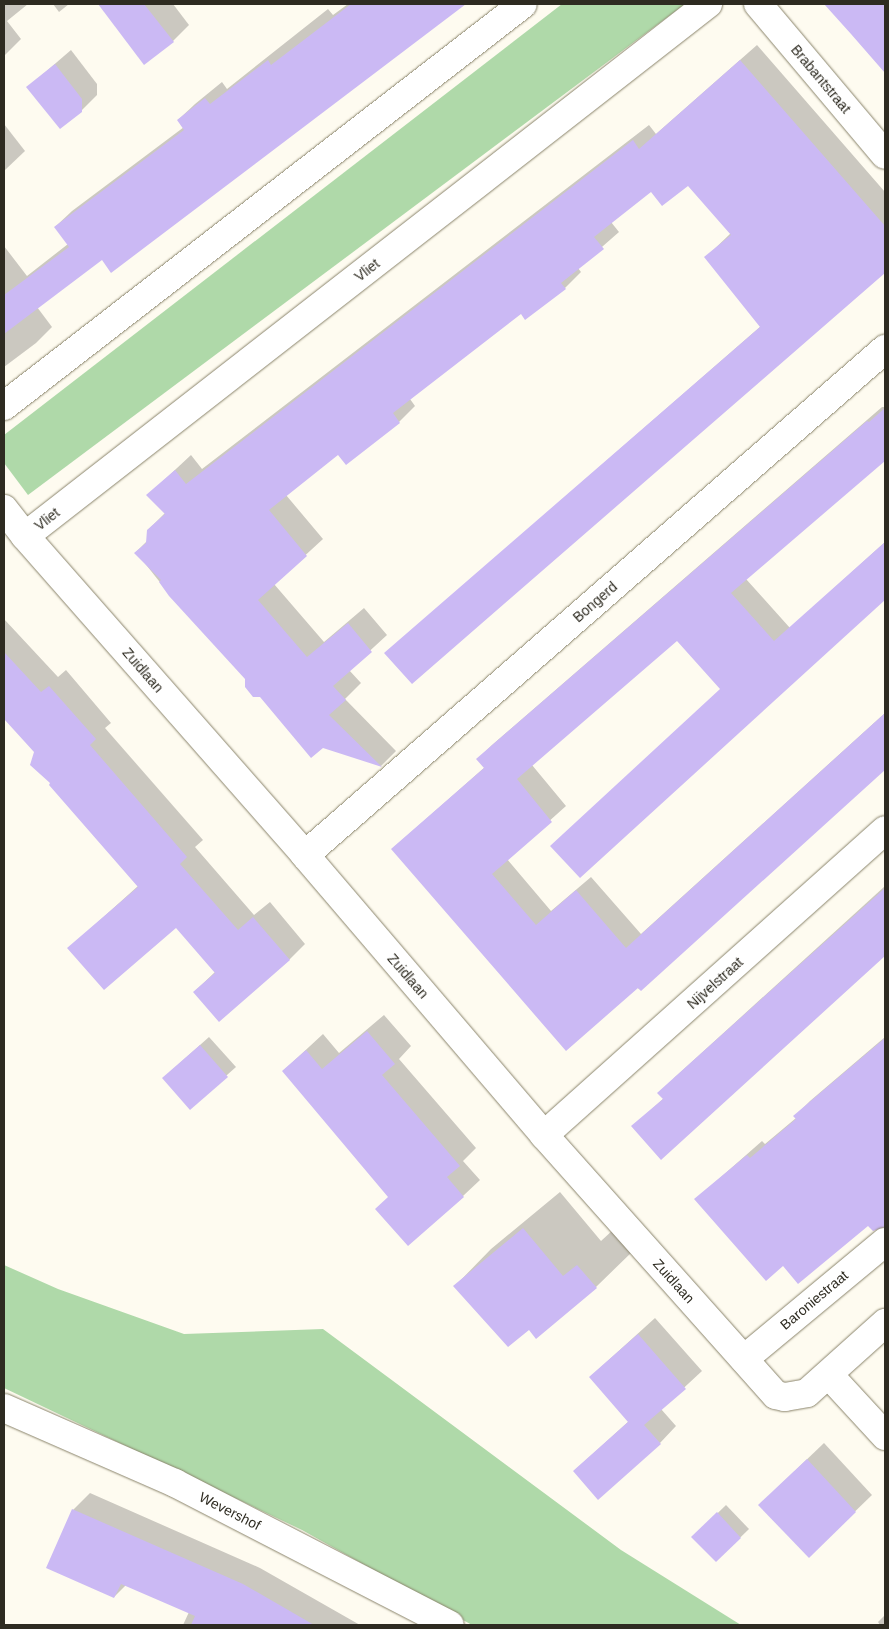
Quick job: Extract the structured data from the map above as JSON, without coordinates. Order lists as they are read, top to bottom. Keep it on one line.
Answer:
{"streets":{"street":["Brabantstraat","Vliet","Bongerd","Zuidlaan","Nijvelstraat","Baroniestraat","Wevershof"]},"crossings":[["Vliet","Zuidlaan"],["Bongerd","Zuidlaan"],["Zuidlaan","Nijvelstraat"],["Zuidlaan","Baroniestraat"]]}
